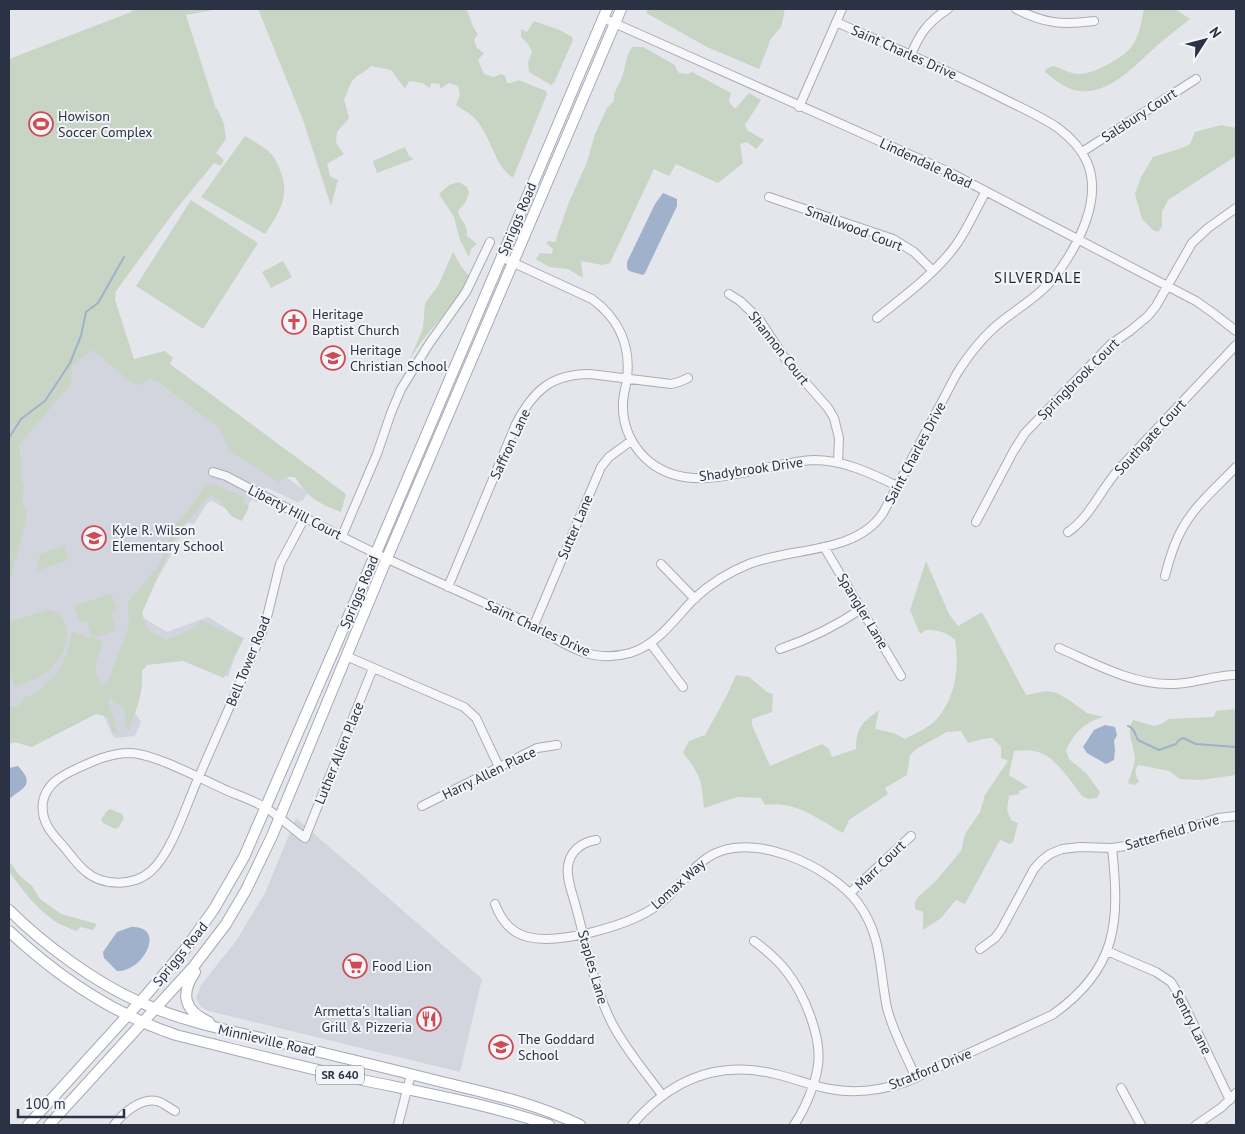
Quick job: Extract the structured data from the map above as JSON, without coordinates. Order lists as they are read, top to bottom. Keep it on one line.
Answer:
{"streets":{"main road":["Spriggs Road","Minnieville Road","SR 640"],"street":["Saint Charles Drive","Salsbury Court","Lindendale Road","Smallwood Court","Shannon Court","Springbrook Court","Southgate Court","Saffron Lane","Shadybrook Drive","Liberty Hill Court","Sutter Lane","Spangler Lane","Bell Tower Road","Luther Allen Place","Harry Allen Place","Satterfield Drive","Marr Court","Lomax Way","Staples Lane","Sentry Lane","Stratford Drive"]},"crossings":[["Saint Charles Drive","Salsbury Court"],["Saint Charles Drive","Lindendale Road"],["Saint Charles Drive","Spriggs Road"],["Saint Charles Drive","Saffron Lane"],["Saint Charles Drive","Shadybrook Drive"],["Saint Charles Drive","Liberty Hill Court"],["Saint Charles Drive","Sutter Lane"],["Saint Charles Drive","Spangler Lane"],["Lindendale Road","Spriggs Road"],["Lindendale Road","Springbrook Court"],["Spriggs Road","Shadybrook Drive"],["Spriggs Road","Liberty Hill Court"],["Spriggs Road","Luther Allen Place"],["Spriggs Road","Minnieville Road"],["Shannon Court","Shadybrook Drive"],["Saffron Lane","Shadybrook Drive"],["Shadybrook Drive","Sutter Lane"],["Liberty Hill Court","Bell Tower Road"],["Satterfield Drive","Stratford Drive"],["Marr Court","Lomax Way"],["Lomax Way","Staples Lane"],["Lomax Way","Stratford Drive"],["Staples Lane","Stratford Drive"],["Sentry Lane","Stratford Drive"]],"districts":["SILVERDALE"],"places":{"sports":["Howison Soccer Complex"],"church":["Heritage Baptist Church"],"school or university":["Heritage Christian School","Kyle R. Wilson Elementary School","The Goddard School"],"supermarket":["Food Lion"],"restaurant":["Armetta's Italian Grill & Pizzeria"]},"scale_bar":"100 m","north":"top right"}
